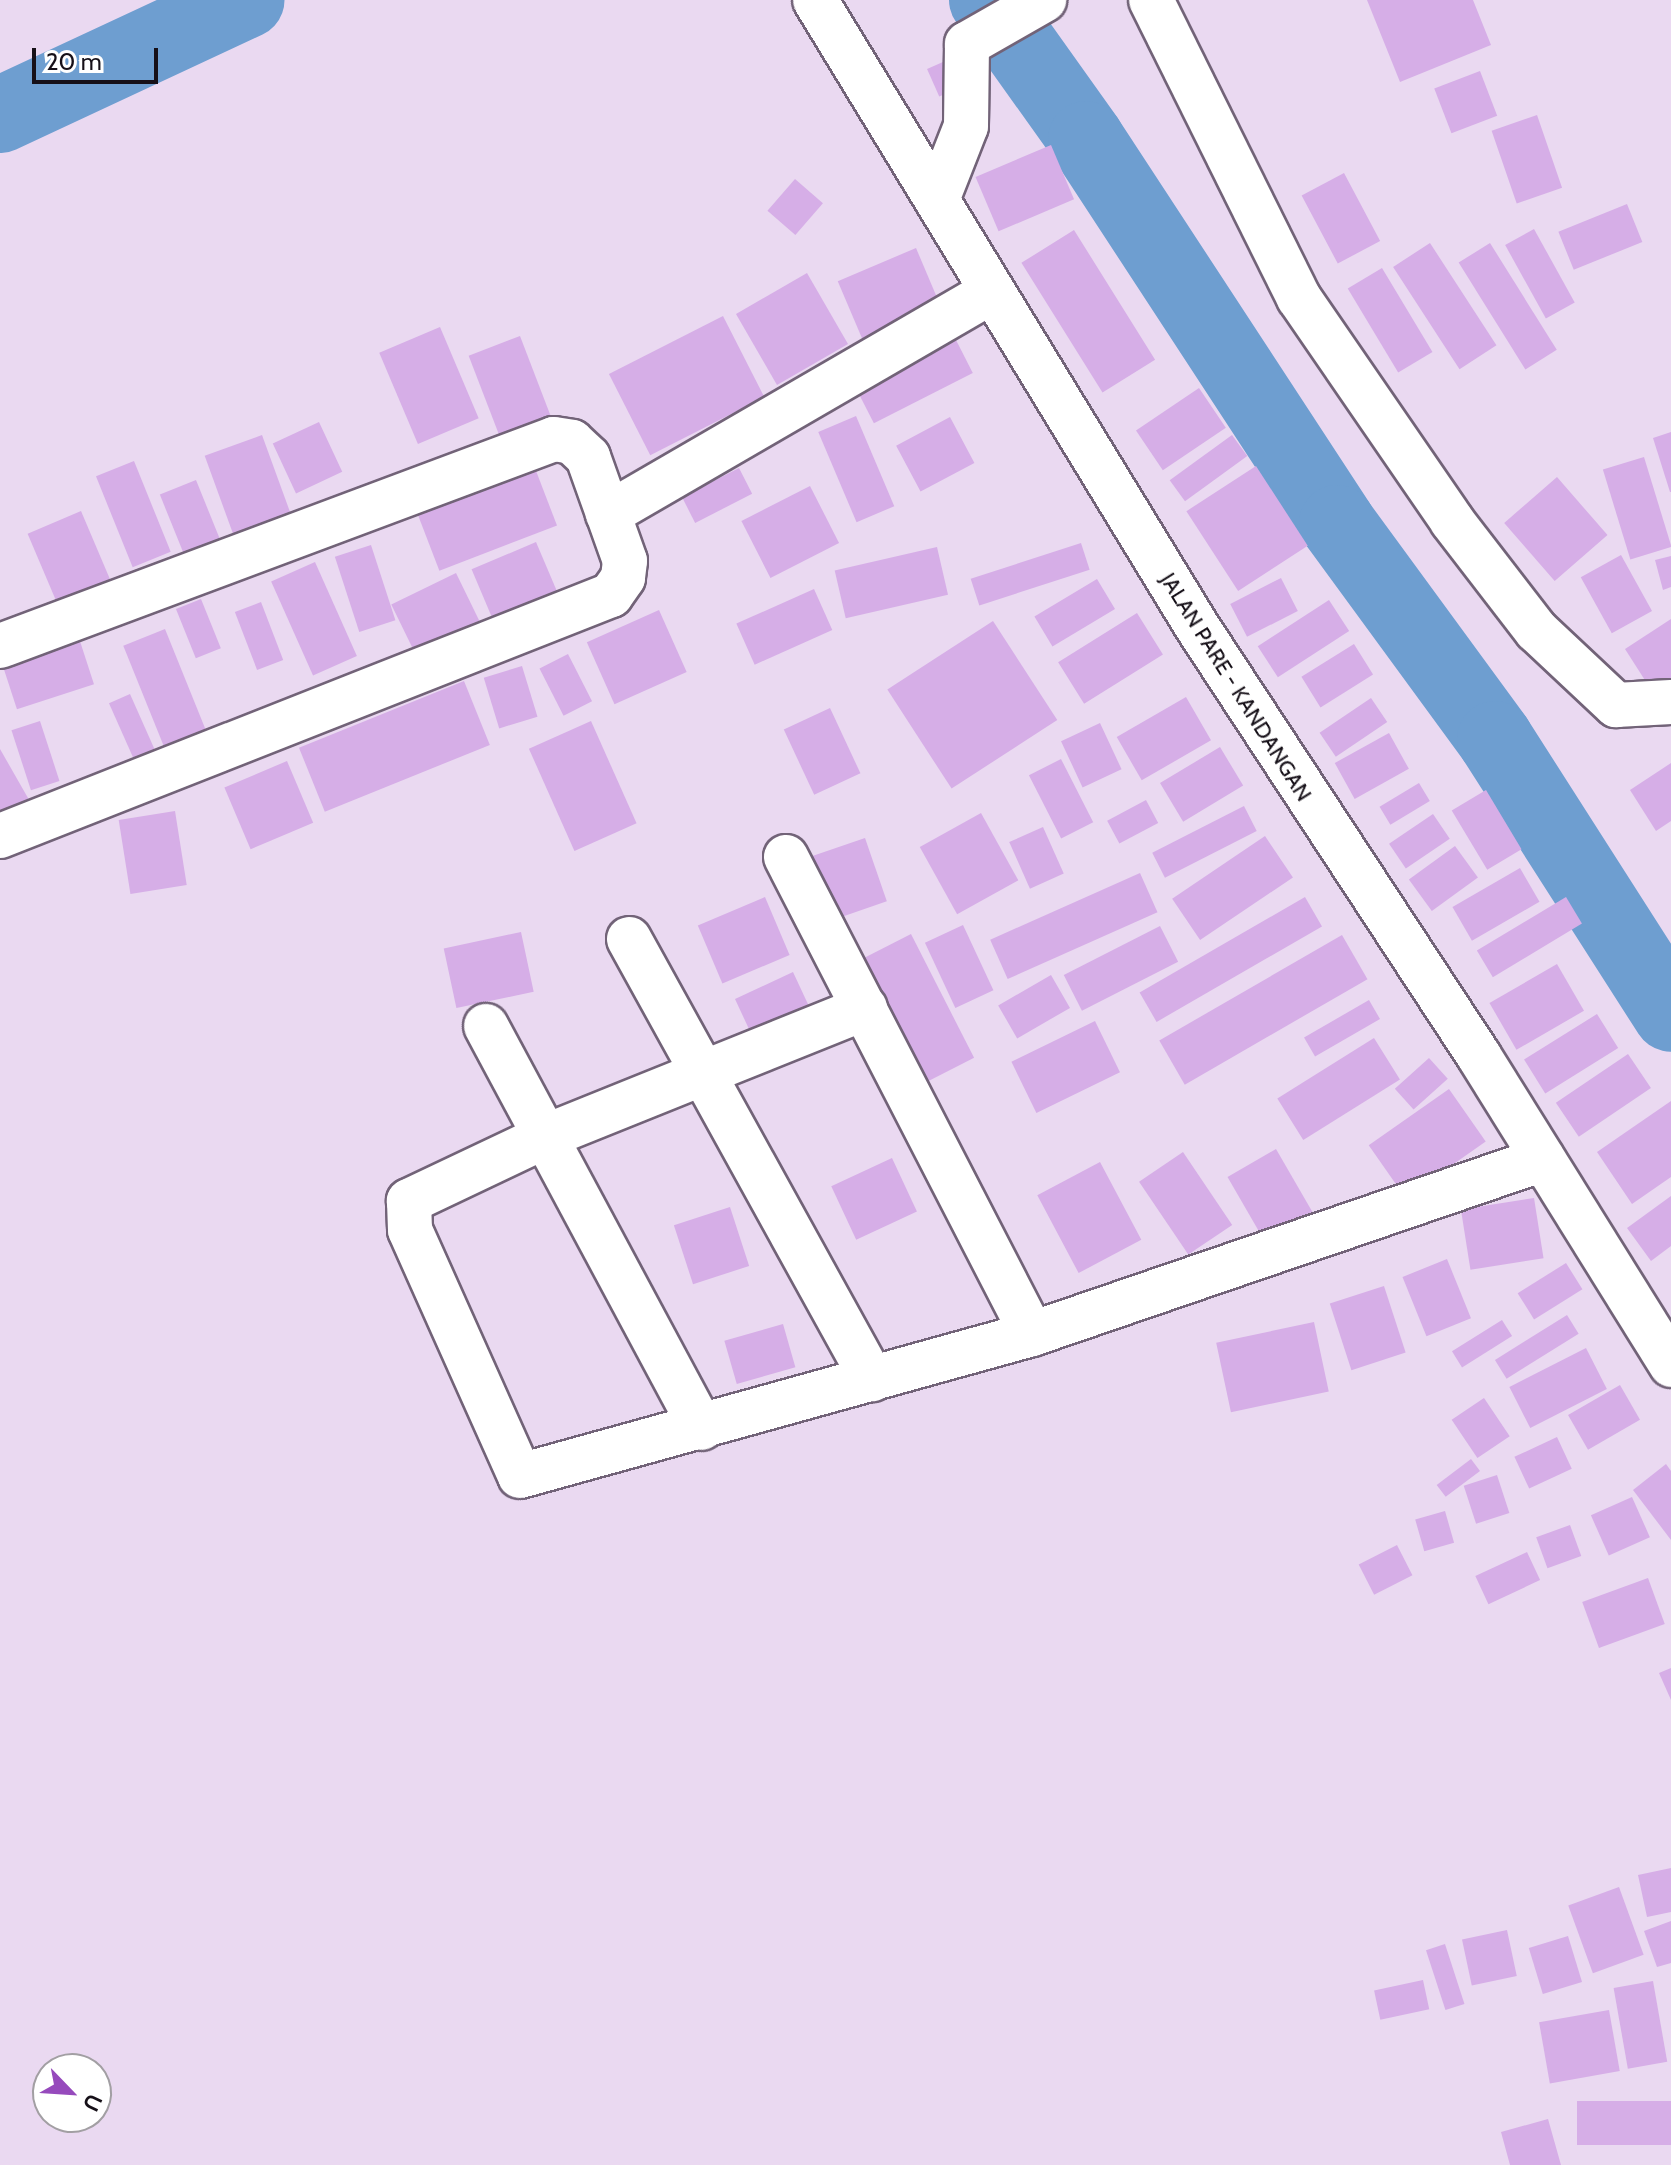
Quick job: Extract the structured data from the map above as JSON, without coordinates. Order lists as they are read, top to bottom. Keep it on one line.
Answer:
{"streets":{"street":["JALAN PARE - KANDANGAN"]},"scale_bar":"20 m","north":"bottom right"}
